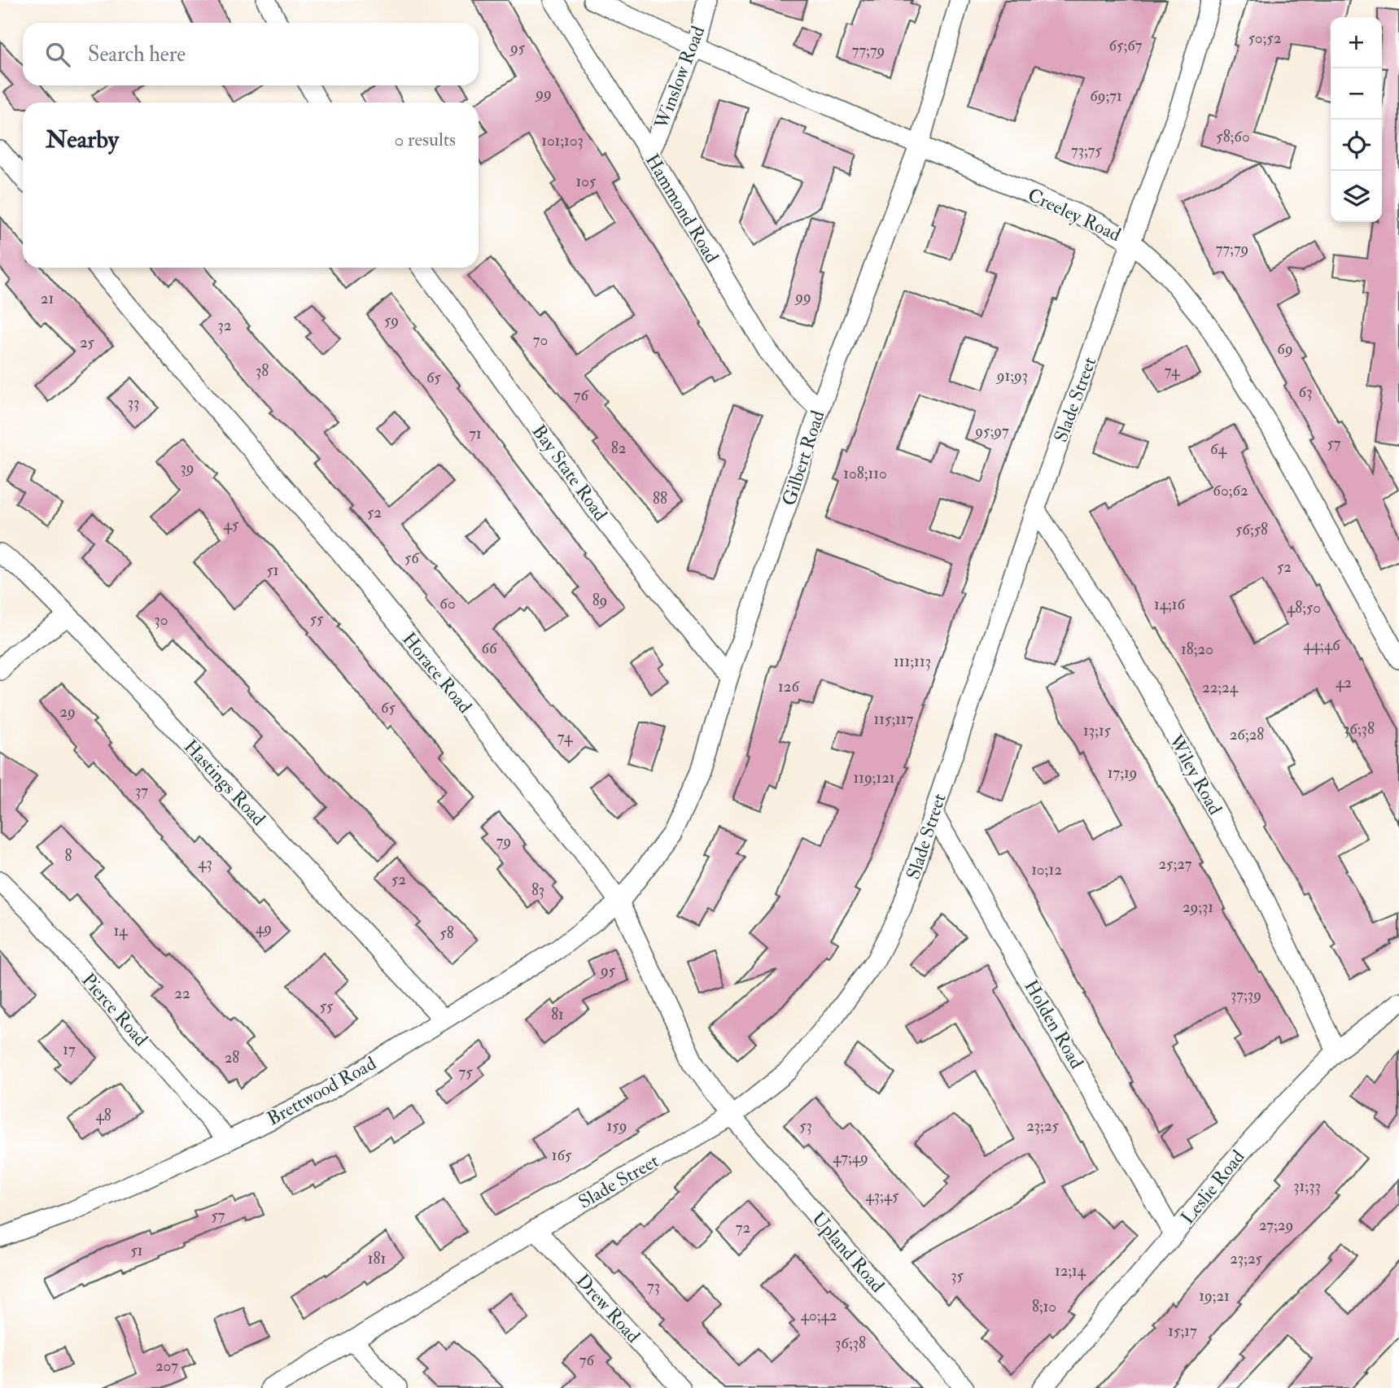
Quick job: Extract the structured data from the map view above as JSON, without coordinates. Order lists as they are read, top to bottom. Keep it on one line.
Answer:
{"streets":{"street":["Winslow Road","Hammond Road","Creeley Road","Slade Street","Gilbert Road","Bay State Road","Horace Road","Wiley Road","Hastings Road","Pierce Road","Holden Road","Brettwood Road","Leslie Road","Upland Road","Drew Road"]},"crossings":[["Winslow Road","Hammond Road"],["Winslow Road","Creeley Road"],["Hammond Road","Gilbert Road"],["Creeley Road","Slade Street"],["Creeley Road","Gilbert Road"],["Slade Street","Horace Road"],["Slade Street","Wiley Road"],["Slade Street","Holden Road"],["Slade Street","Upland Road"],["Slade Street","Drew Road"],["Gilbert Road","Bay State Road"],["Gilbert Road","Horace Road"],["Gilbert Road","Brettwood Road"],["Horace Road","Brettwood Road"],["Horace Road","Upland Road"],["Wiley Road","Leslie Road"],["Hastings Road","Brettwood Road"],["Pierce Road","Brettwood Road"],["Holden Road","Leslie Road"]],"house_numbers":["50;52","65;67","95","77;79","99","69;71","58;60","101;103","73;75","105","77;79","99","21","59","32","70","25","69","38","74","91;93","65","63","76","33","95;97","71","57","82","64","39","108;110","60;62","88","52","45","56;58","56","52","51","89","60","14;16","48;50","55","30","44;46","66","18;20","111;113","42","126","22;24","65","29","115;117","36;38","13;15","26;28","74","17;19","119;121","37","79","8","43","25;27","10;12","52","83","29;31","49","14","58","95","22","37;39","55","81","17","28","75","48","159","53","23;25","165","47;49","31;33","43;45","57","27;29","72","51","181","23;25","12;14","35","73","19;21","8;10","40;42","15;17","36;38","76","207"],"page":{"map_buttons":["+","−"],"search":"Search here","heading":["Nearby","0 results"]}}
